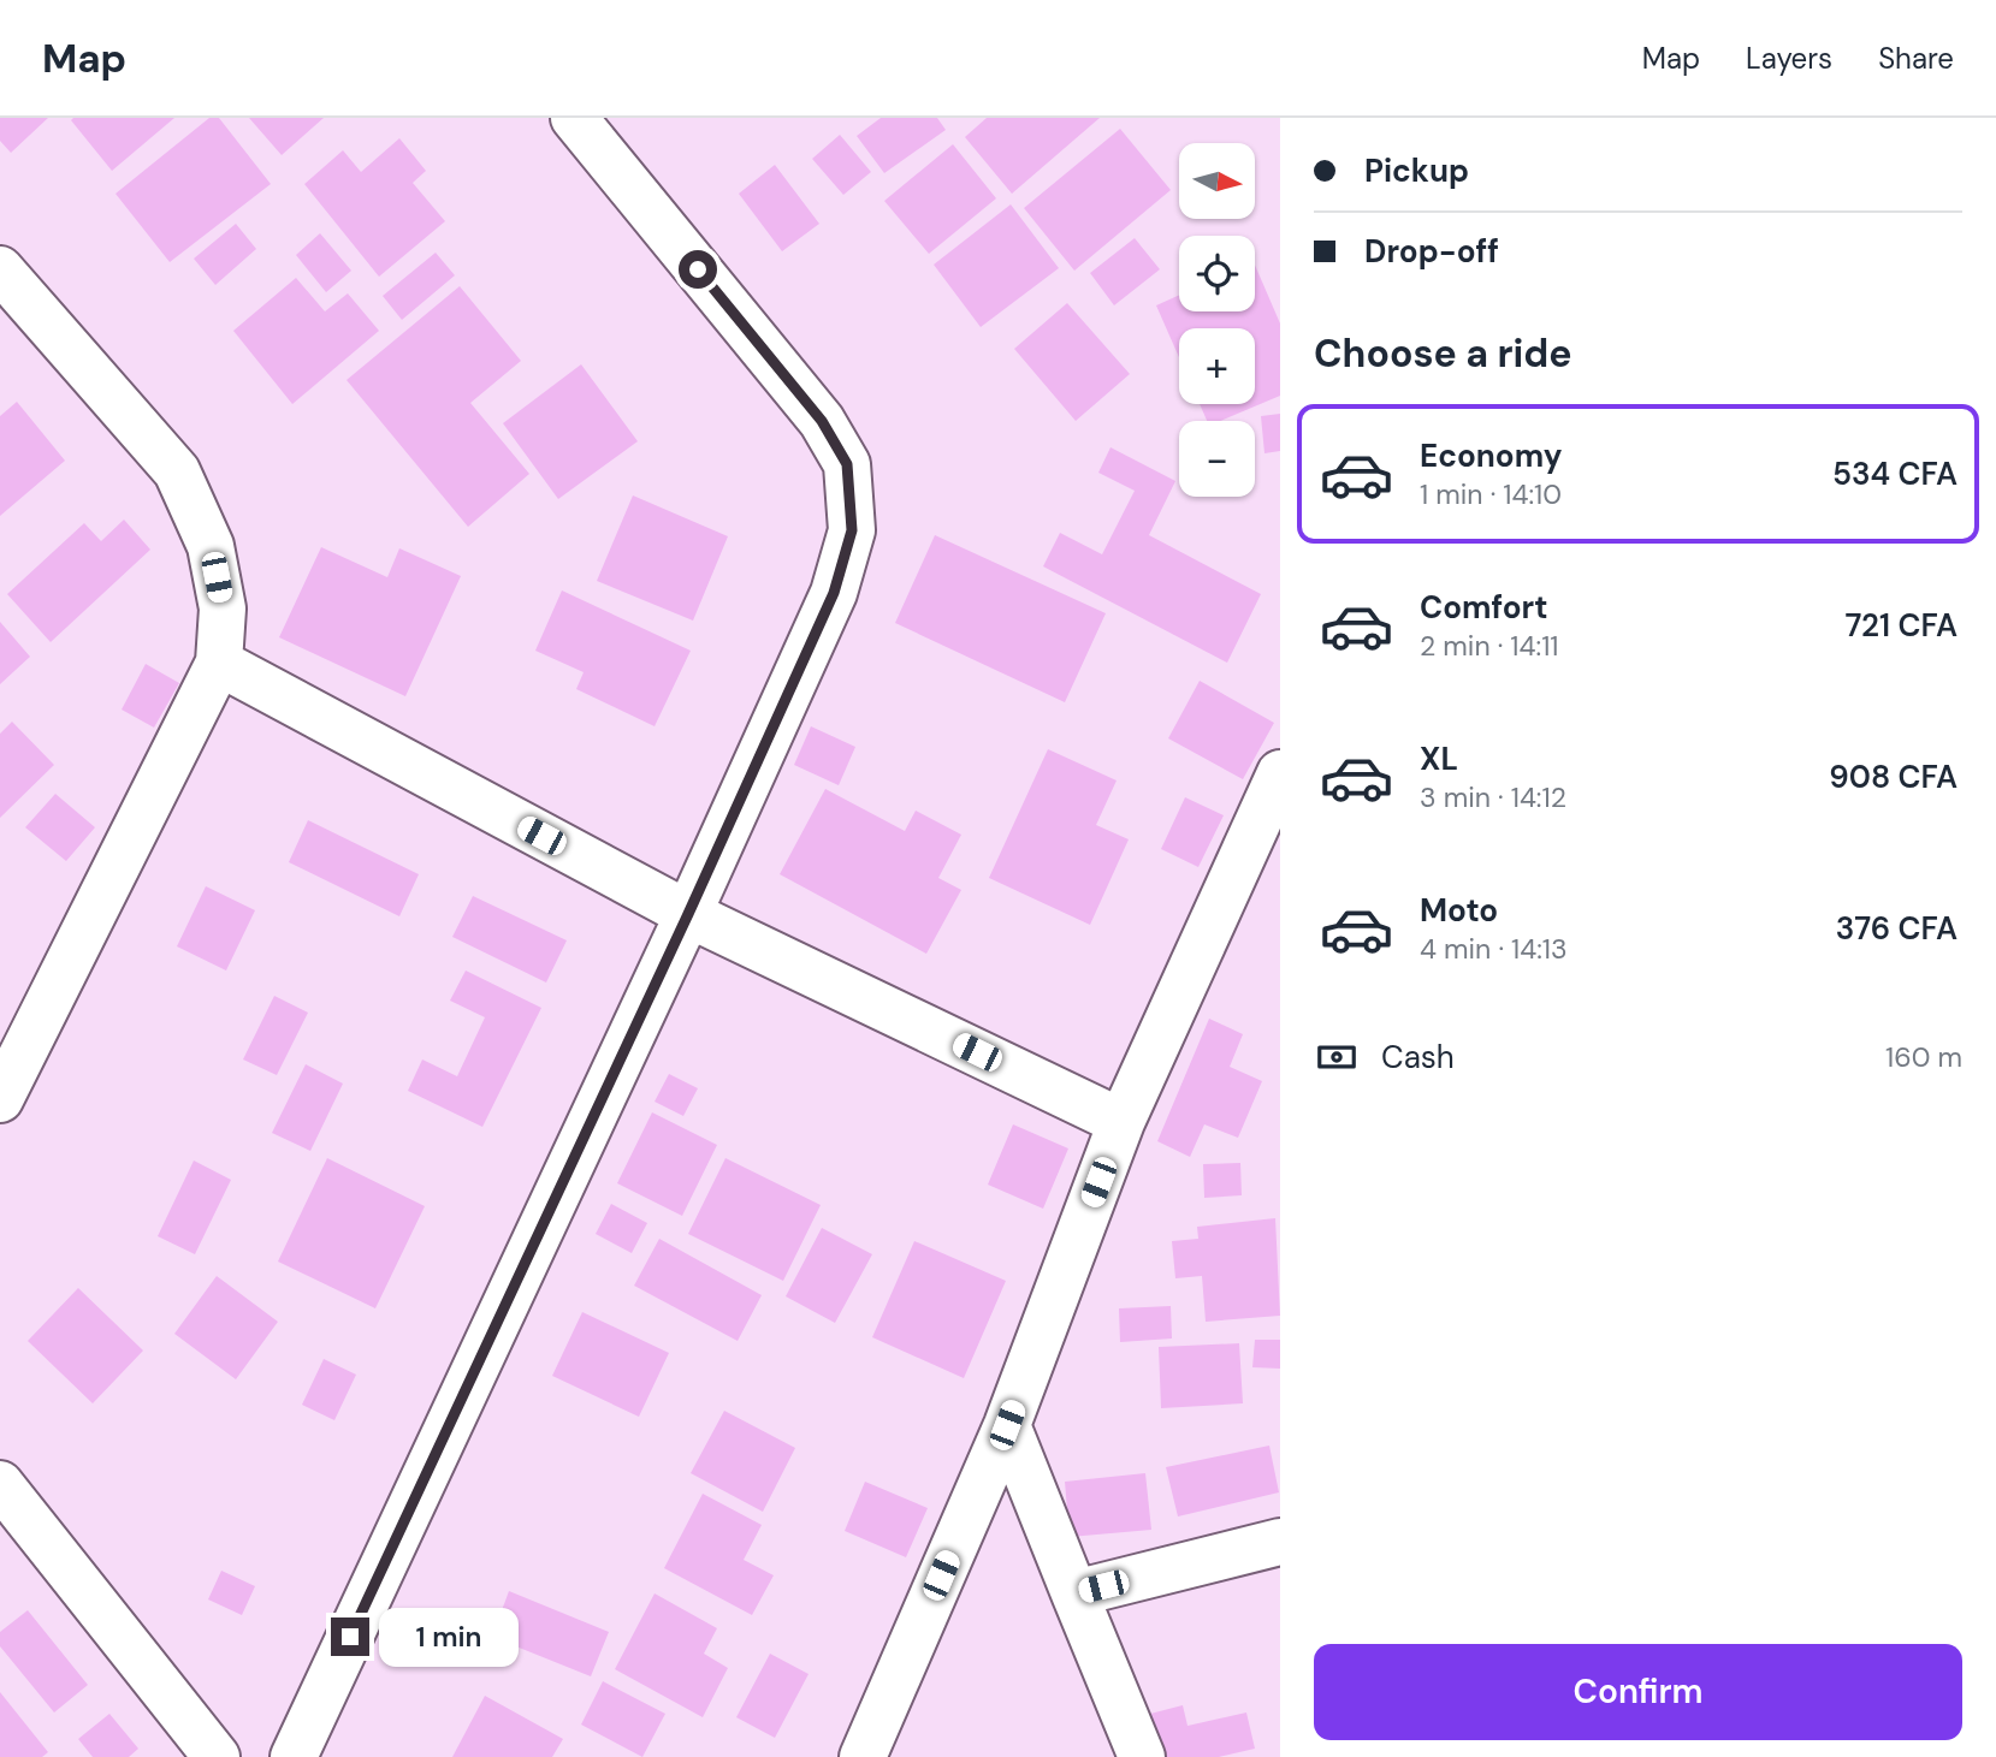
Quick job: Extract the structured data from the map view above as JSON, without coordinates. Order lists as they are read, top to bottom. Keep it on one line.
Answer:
{"north":"right","page":{"header":"Map","nav":["Map","Layers","Share"],"banner":["Pickup","Drop-off"],"map_buttons":["+","−"],"heading":"Choose a ride","list":[{"name":"Economy","note":"1 min · 14:10","value":"534 CFA"},{"name":"Comfort","note":"2 min · 14:11","value":"721 CFA"},{"name":"XL","note":"3 min · 14:12","value":"908 CFA"},{"name":"Moto","note":"4 min · 14:13","value":"376 CFA"}],"pay":["Cash","160 m"],"bubble":"1 min","buttons":"Confirm"}}
